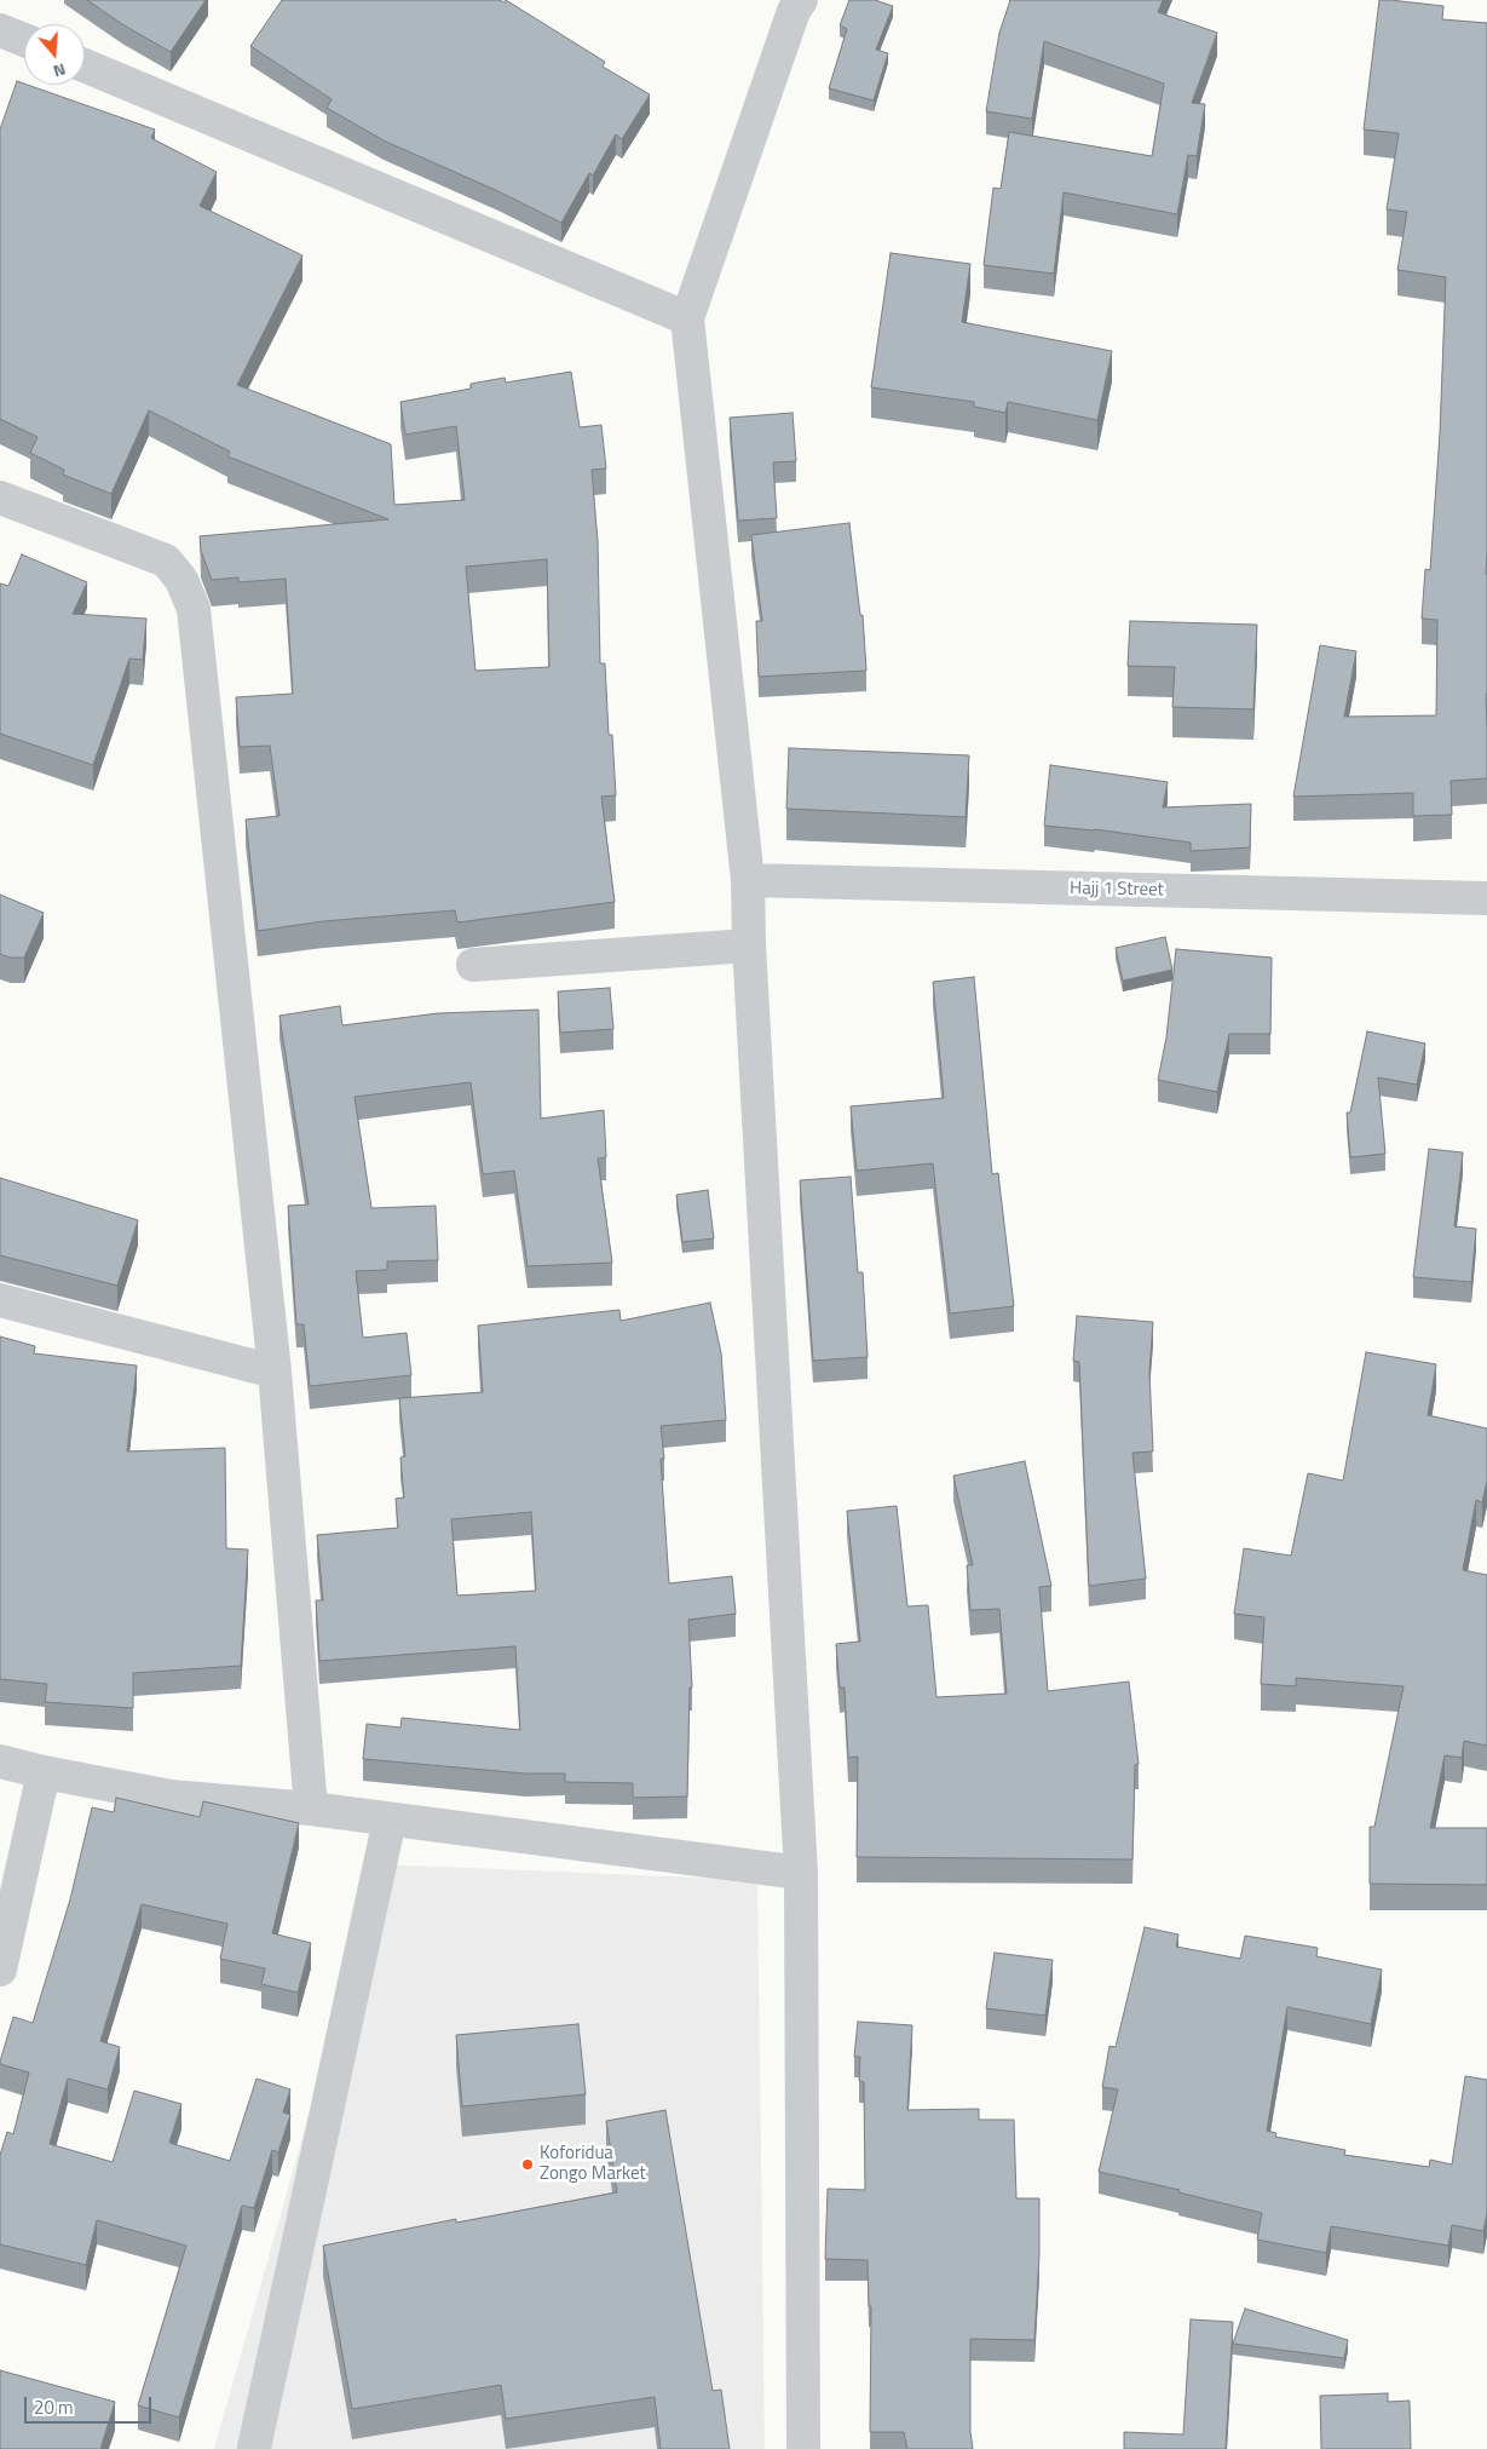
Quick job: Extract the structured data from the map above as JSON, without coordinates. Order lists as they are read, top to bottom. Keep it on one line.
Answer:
{"streets":{"street":["Hajj 1 Street"]},"places":["Koforidua Zongo Market"],"scale_bar":"20 m","north":"bottom"}
